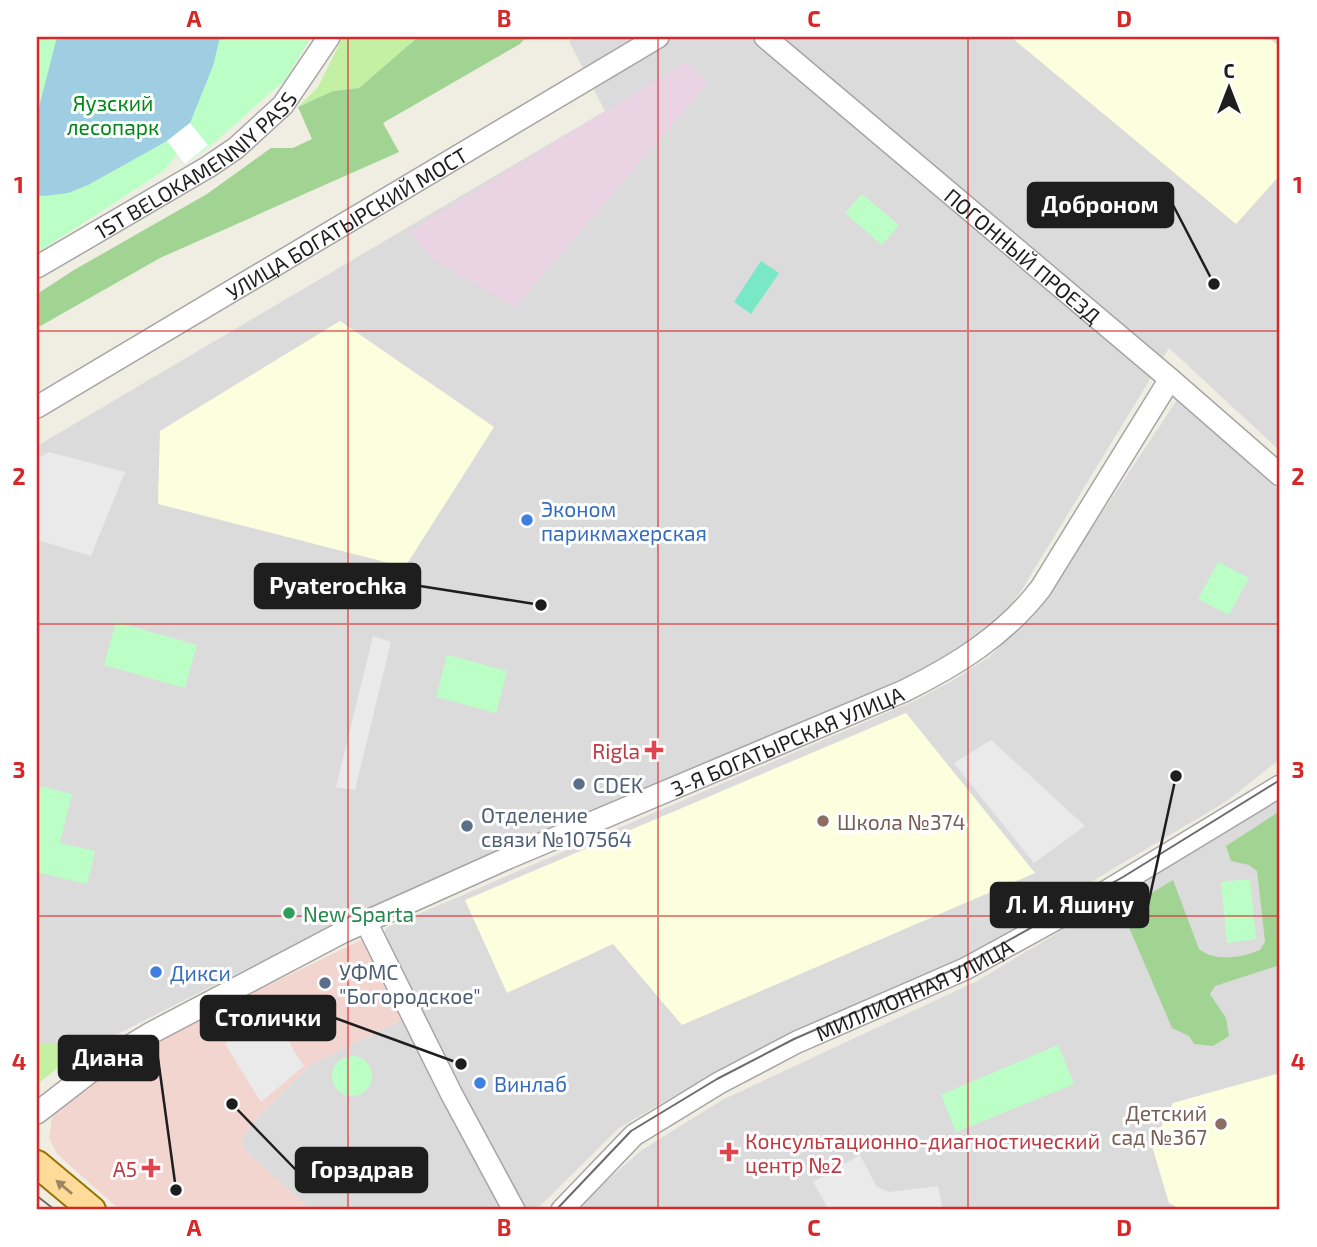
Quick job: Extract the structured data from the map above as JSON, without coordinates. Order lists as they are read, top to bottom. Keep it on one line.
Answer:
{"streets":{"street":["1ST BELOKAMENNIY PASS","УЛИЦА БОГАТЫРСКИЙ МОСТ","ПОГОННЫЙ ПРОЕЗД","3-Я БОГАТЫРСКАЯ УЛИЦА","МИЛЛИОННАЯ УЛИЦА"]},"crossings":[["ПОГОННЫЙ ПРОЕЗД","3-Я БОГАТЫРСКАЯ УЛИЦА"]],"parks":["Яузский лесопарк"],"places":{"other":["Доброном","Эконом парикмахерская","Pyaterochka","Л. И. Яшину","CDEK","Школа №374","Отделение связи №107564","New Sparta","Дикси","УФМС \"Богородское\"","Столички","Винлаб","Горздрав","Детский сад №367","Диана"],"health":["Rigla","Консультационно-диагностический центр №2","A5"]},"north":"top","grid":{"columns":["A","B","C","D"],"rows":["1","2","3","4"]}}
